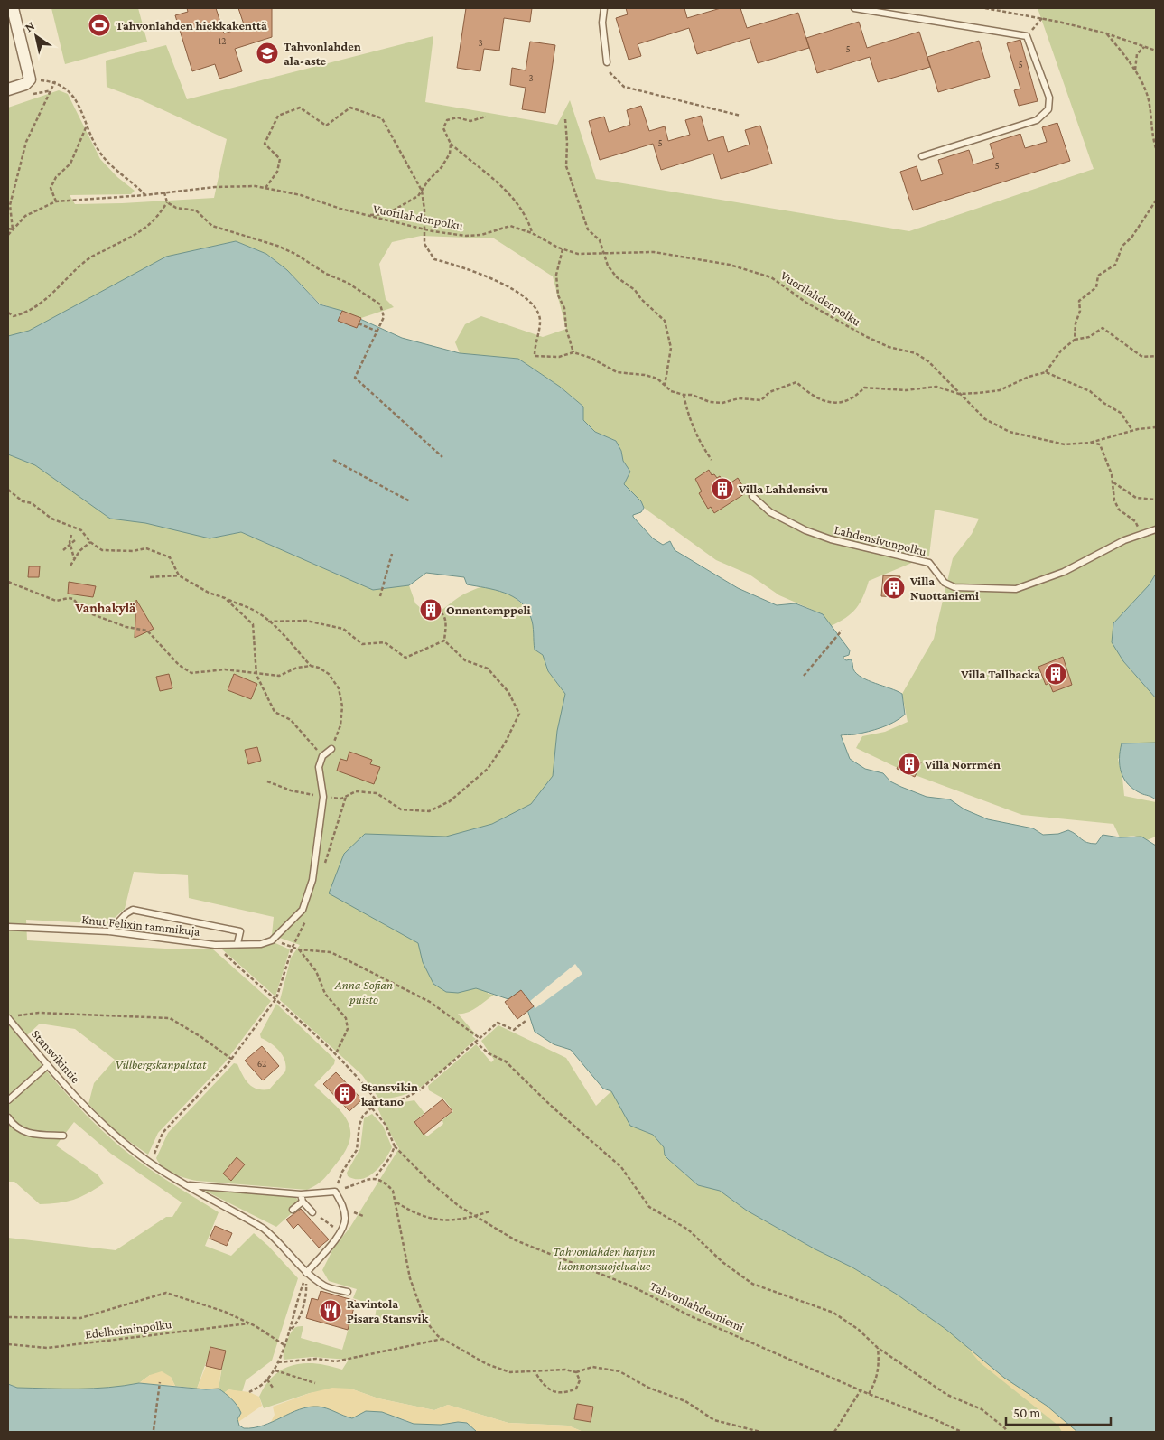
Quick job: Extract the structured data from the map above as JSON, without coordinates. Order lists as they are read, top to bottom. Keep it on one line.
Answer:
{"streets":{"lane":["Lahdensivunpolku","Knut Felixin tammikuja","Stansvikintie"],"path":["Vuorilahdenpolku","Tahvonlahdenniemi","Edelheiminpolku"]},"districts":["Vanhakylä"],"parks":["Anna Sofian puisto","Villbergskanpalstat","Tahvonlahden harjun luonnonsuojelualue"],"places":{"sports":["Tahvonlahden hiekkakenttä"],"school or university":["Tahvonlahden ala-aste"],"building":["Villa Lahdensivu","Villa Nuottaniemi","Onnentemppeli","Villa Tallbacka","Villa Norrmén","Stansvikin kartano"],"restaurant":["Ravintola Pisara Stansvik"]},"house_numbers":["12","3","5","5","3","5","5","62"],"scale_bar":"50 m","north":"top left"}
